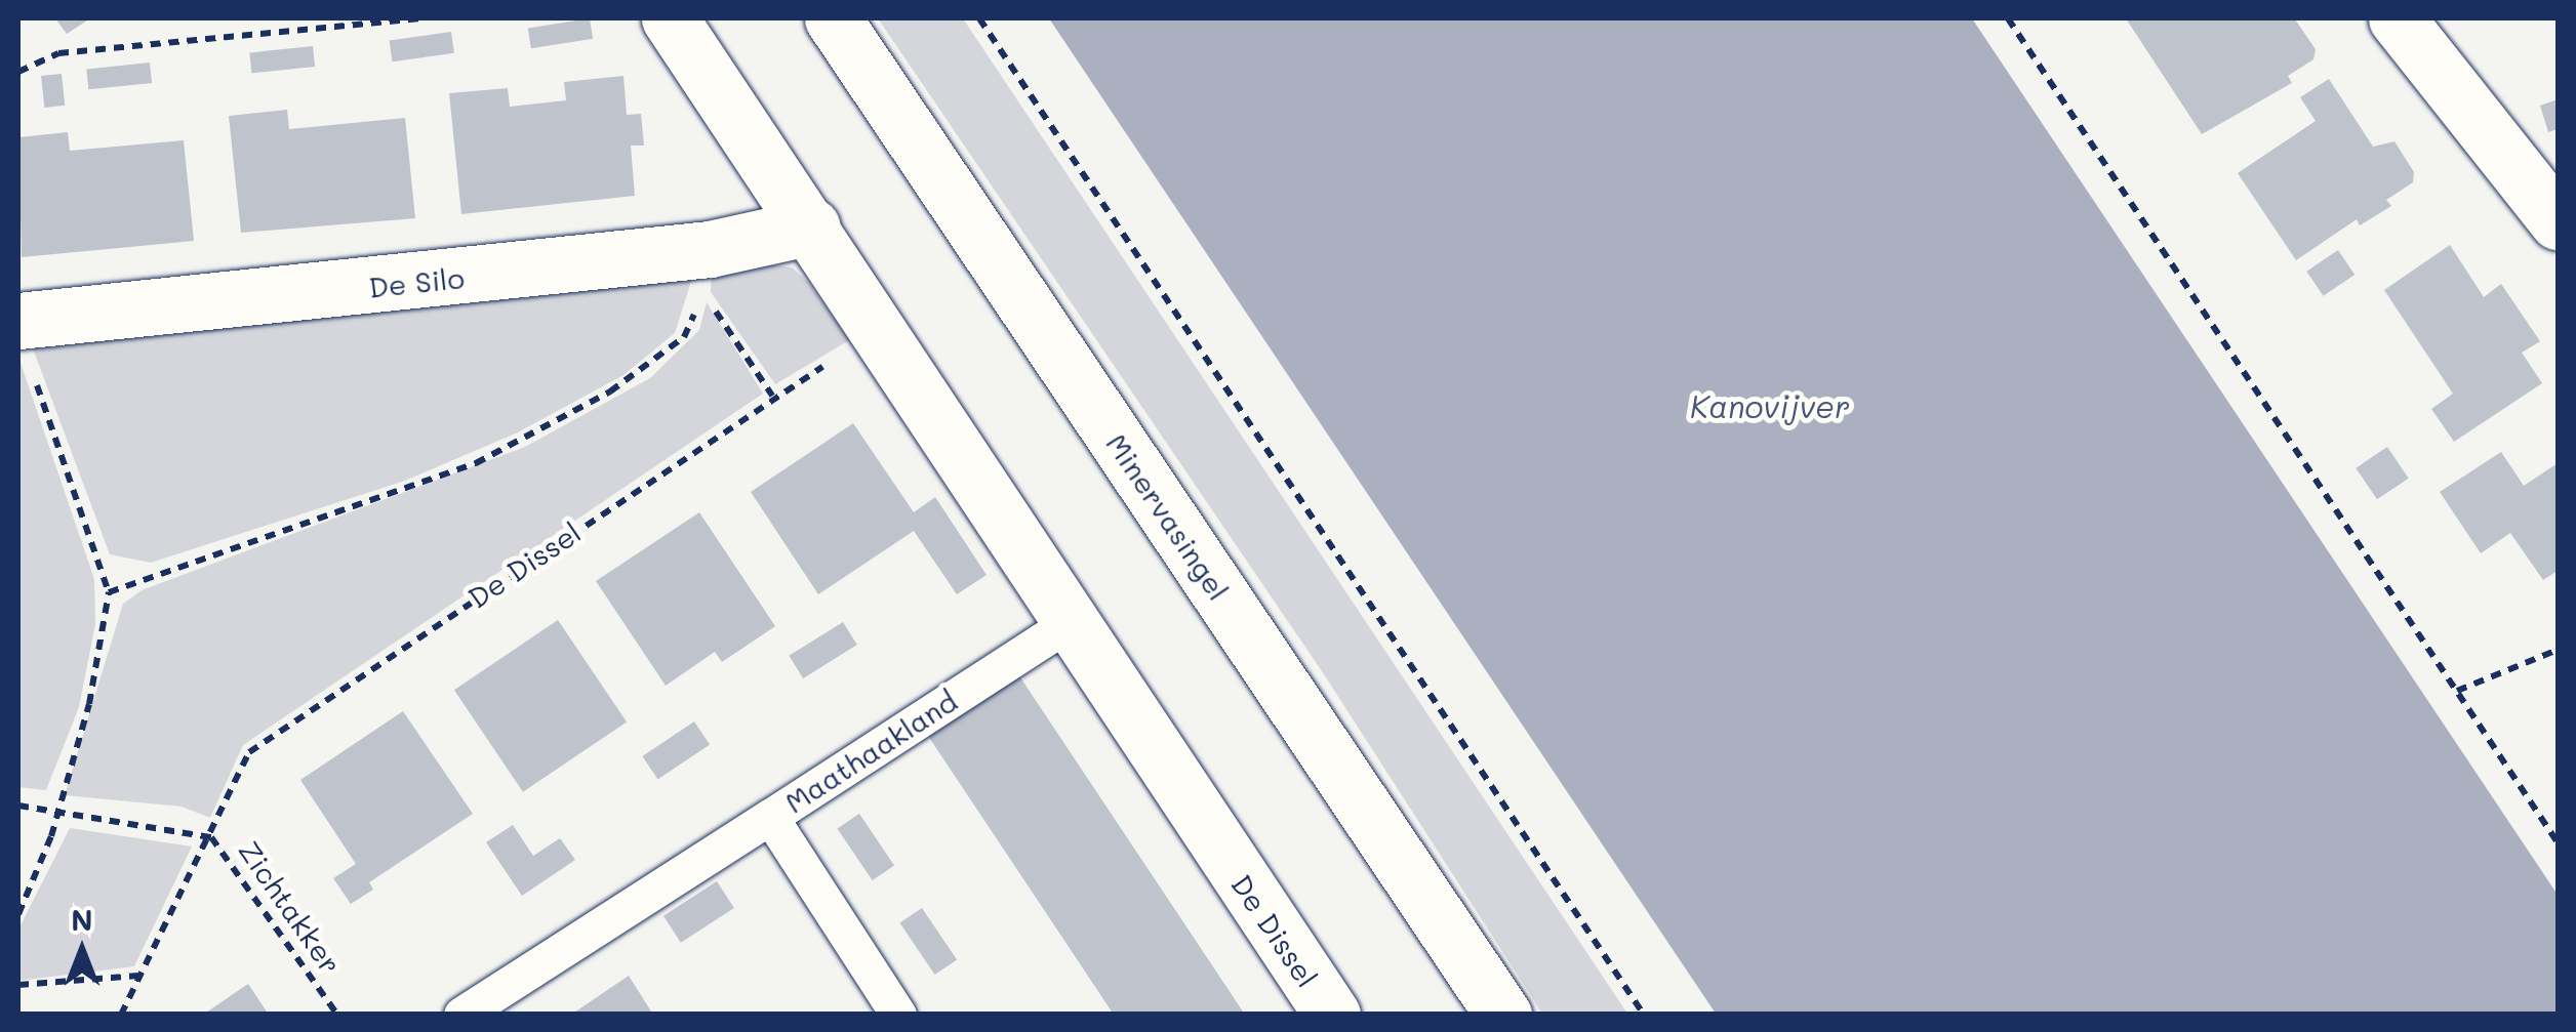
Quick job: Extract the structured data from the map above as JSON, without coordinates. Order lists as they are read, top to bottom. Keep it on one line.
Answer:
{"streets":{"street":["De Silo","Minervasingel","De Dissel"],"lane":["Maathaakland"],"path":["Zichtakker"]},"crossings":[["De Silo","De Dissel"],["De Dissel","Maathaakland"],["De Dissel","Zichtakker"]],"water":["Kanovijver"],"north":"top"}
